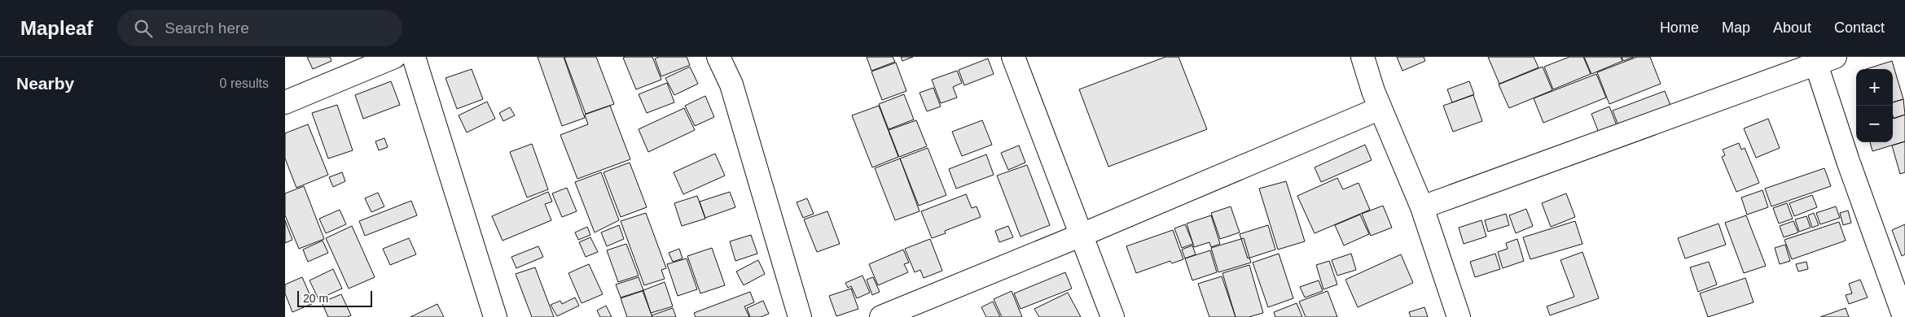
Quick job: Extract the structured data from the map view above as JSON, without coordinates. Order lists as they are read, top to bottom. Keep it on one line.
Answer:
{"scale_bar":"20 m","page":{"header":"Mapleaf","search":"Search here","nav":["Home","Map","About","Contact"],"heading":["Nearby","0 results"],"map_buttons":["+","−"],"scale":"20 m"}}
